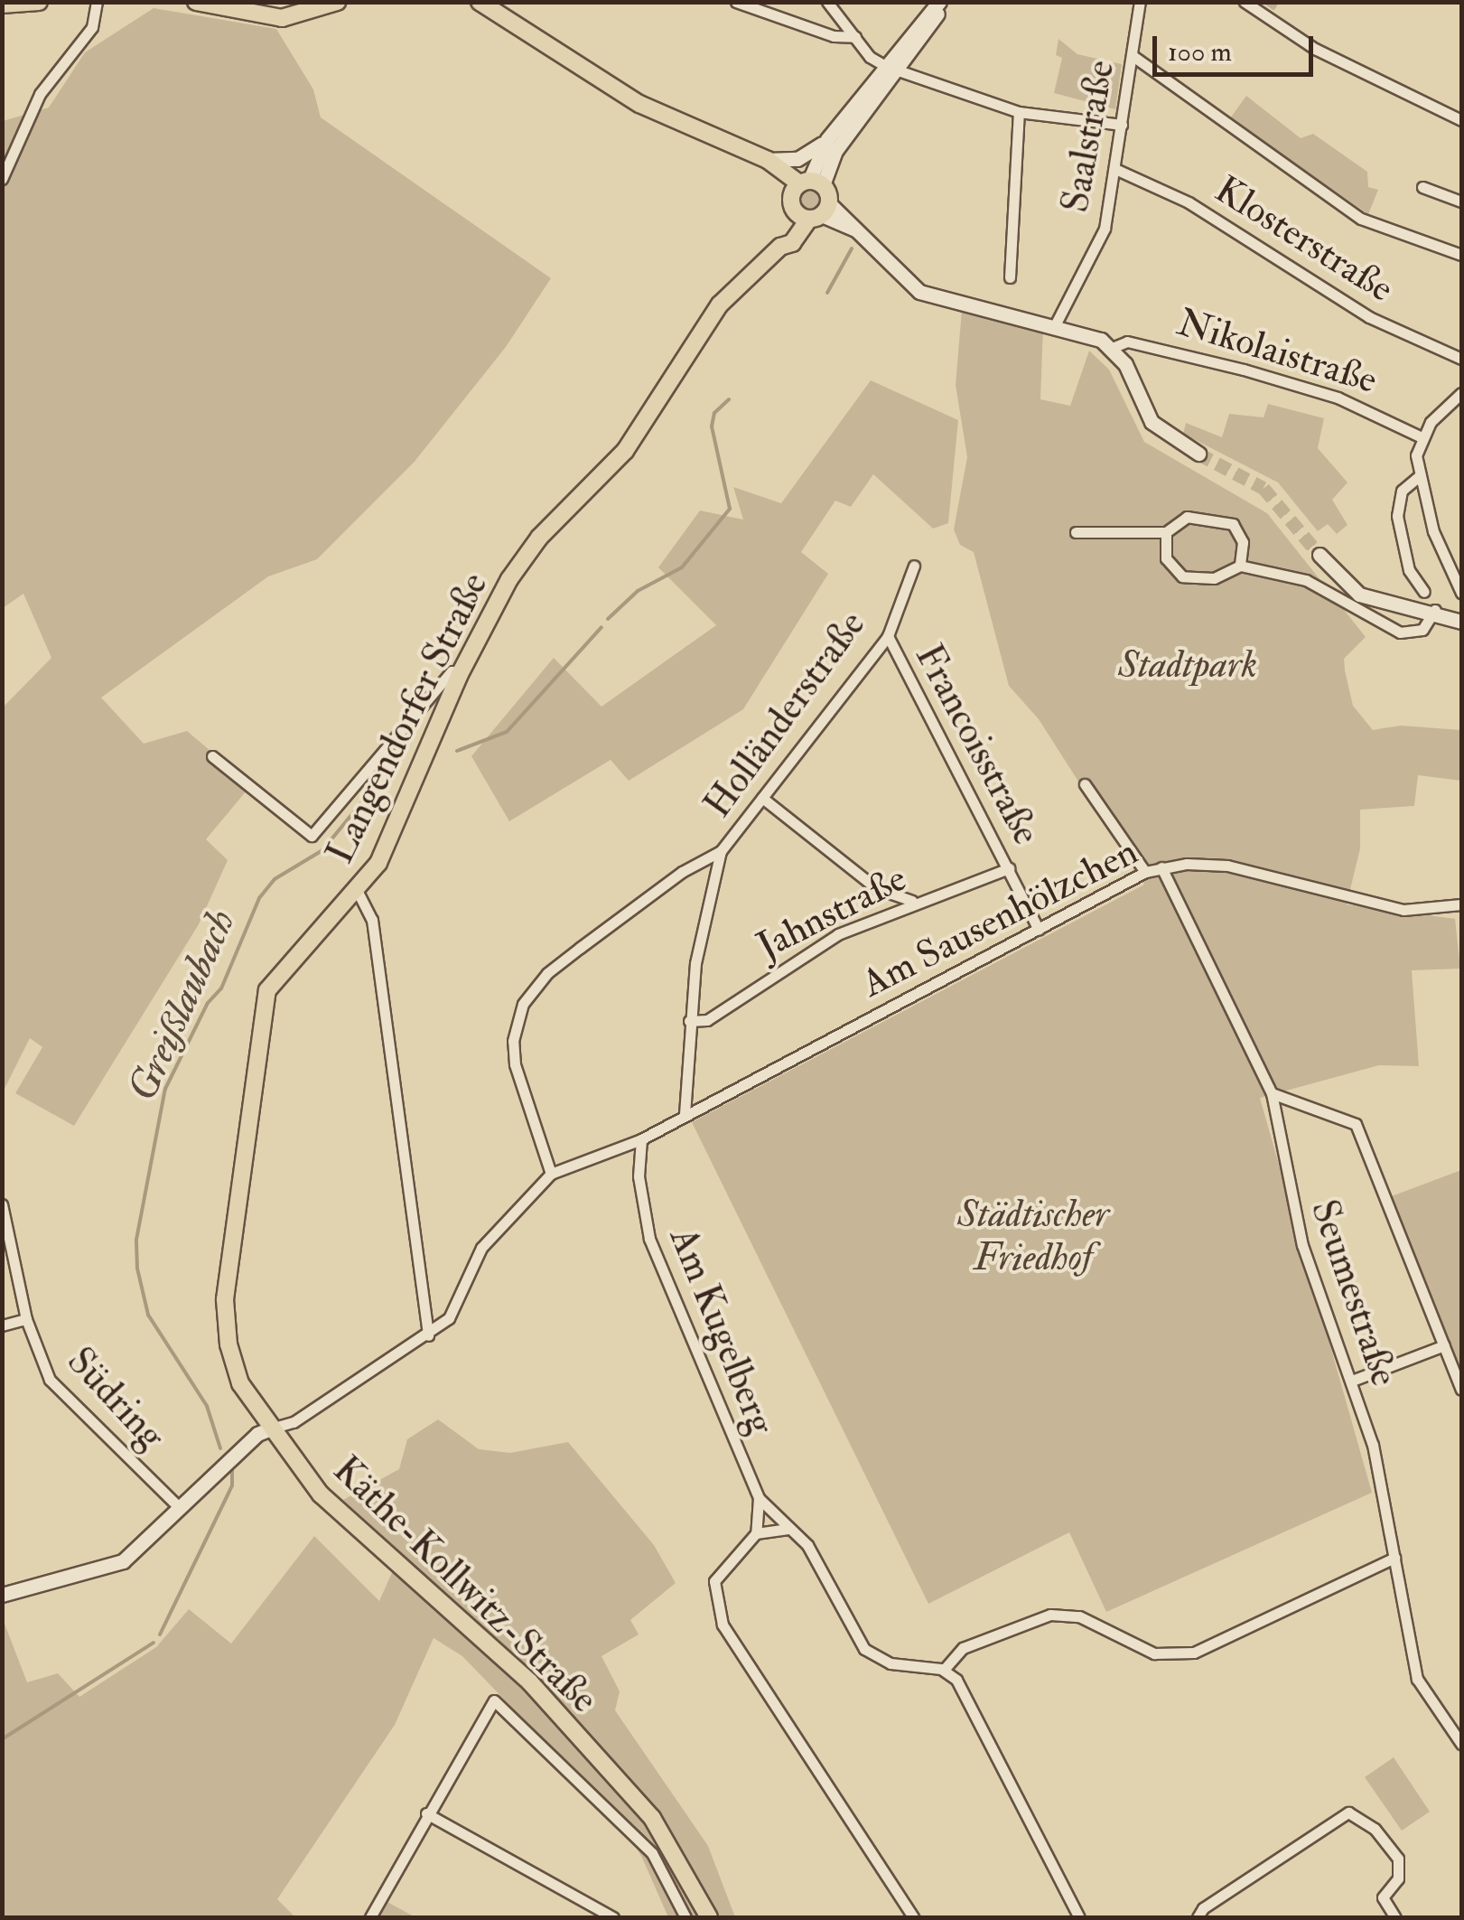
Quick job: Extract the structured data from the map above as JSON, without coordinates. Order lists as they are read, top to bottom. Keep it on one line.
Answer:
{"streets":{"main road":["Langendorfer Straße","Käthe-Kollwitz-Straße"],"street":["Saalstraße","Klosterstraße","Nikolaistraße","Holländerstraße","Francoisstraße","Jahnstraße","Am Sausenhölzchen","Seumestraße","Am Kugelberg","Südring"]},"crossings":[["Saalstraße","Klosterstraße"],["Holländerstraße","Francoisstraße"],["Holländerstraße","Am Sausenhölzchen"],["Langendorfer Straße","Käthe-Kollwitz-Straße"],["Francoisstraße","Jahnstraße"],["Francoisstraße","Am Sausenhölzchen"],["Am Sausenhölzchen","Seumestraße"],["Am Sausenhölzchen","Am Kugelberg"]],"water":["Greißlaubach"],"parks":["Stadtpark","Städtischer Friedhof"],"scale_bar":"100 m"}
